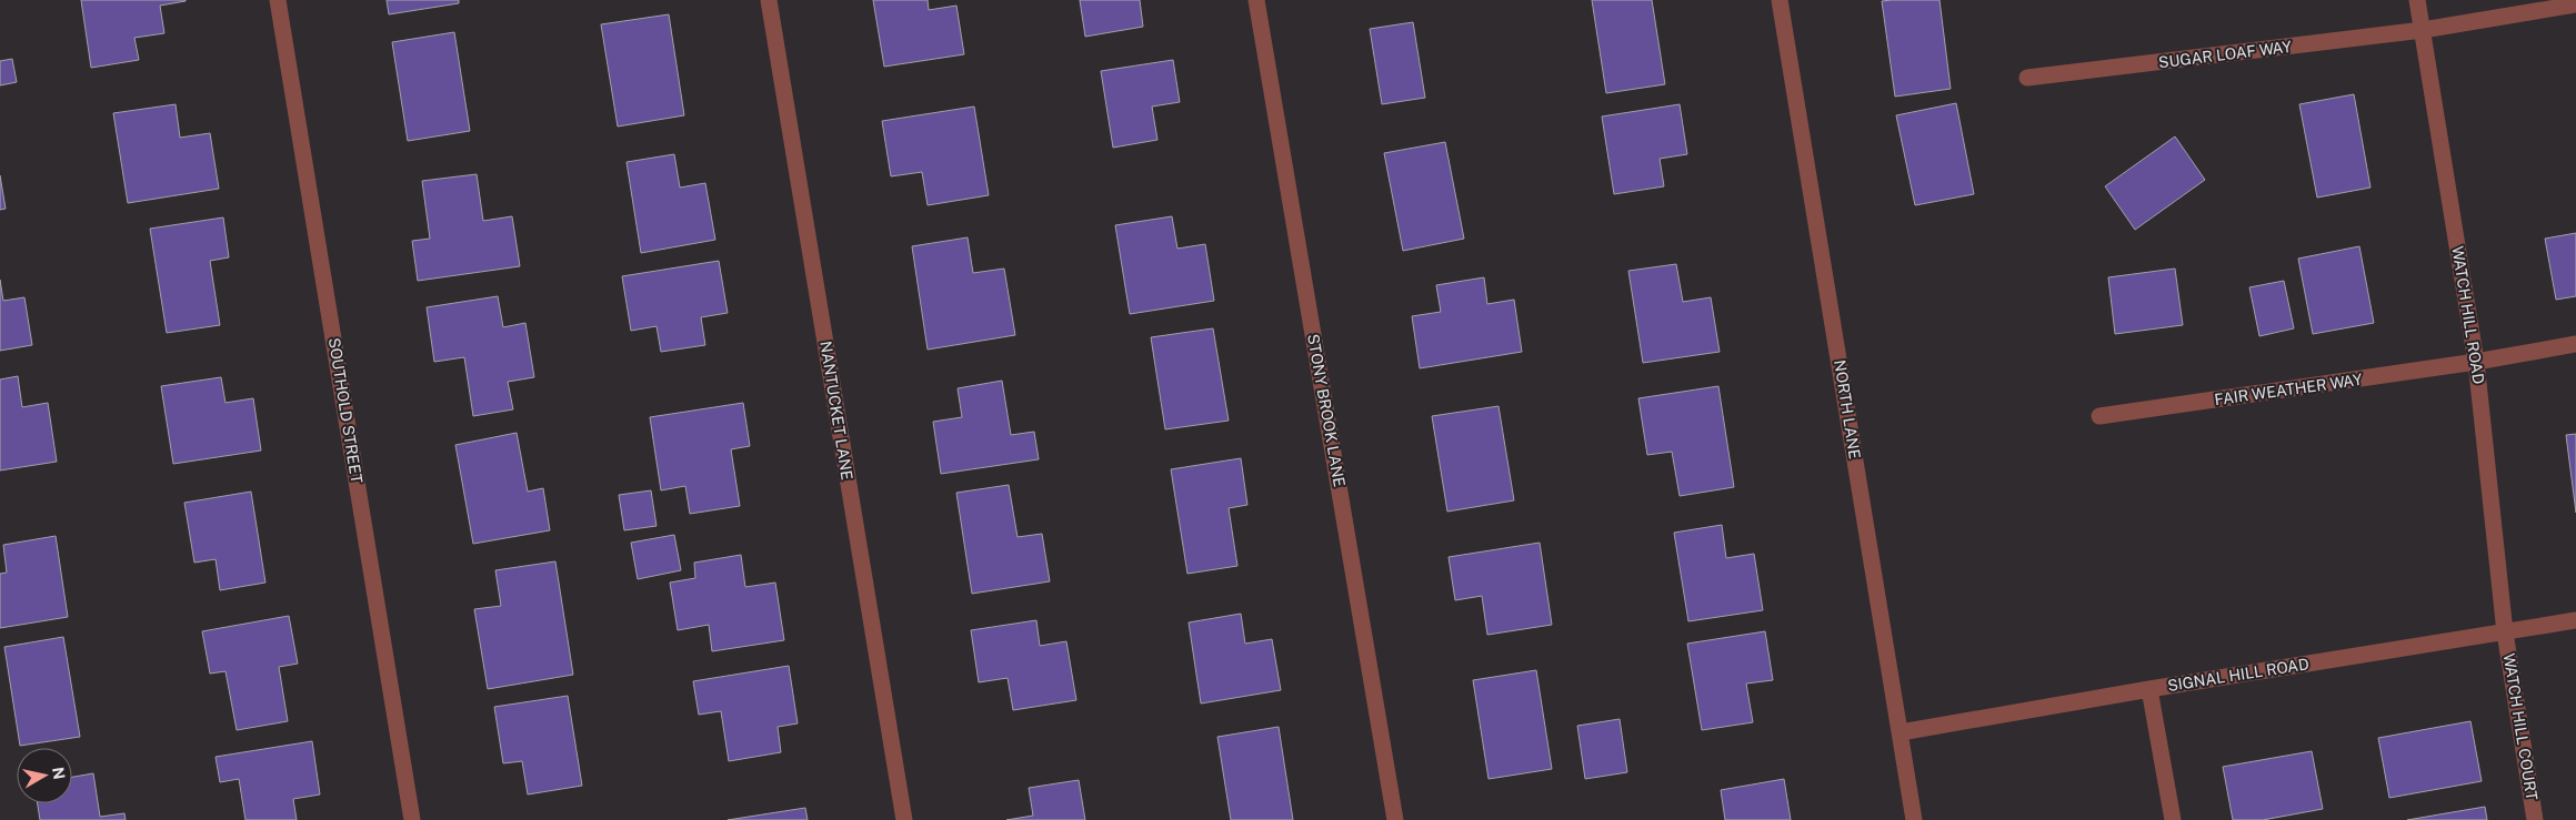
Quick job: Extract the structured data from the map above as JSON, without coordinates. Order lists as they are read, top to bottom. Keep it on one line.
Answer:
{"streets":{"street":["SUGAR LOAF WAY","WATCH HILL ROAD","FAIR WEATHER WAY","NORTH LANE","SOUTHOLD STREET","NANTUCKET LANE","STONY BROOK LANE","SIGNAL HILL ROAD","WATCH HILL COURT"]},"crossings":[["SUGAR LOAF WAY","WATCH HILL ROAD"],["WATCH HILL ROAD","FAIR WEATHER WAY"],["WATCH HILL ROAD","SIGNAL HILL ROAD"],["WATCH HILL ROAD","WATCH HILL COURT"],["NORTH LANE","SIGNAL HILL ROAD"],["SIGNAL HILL ROAD","WATCH HILL COURT"]],"north":"right"}
